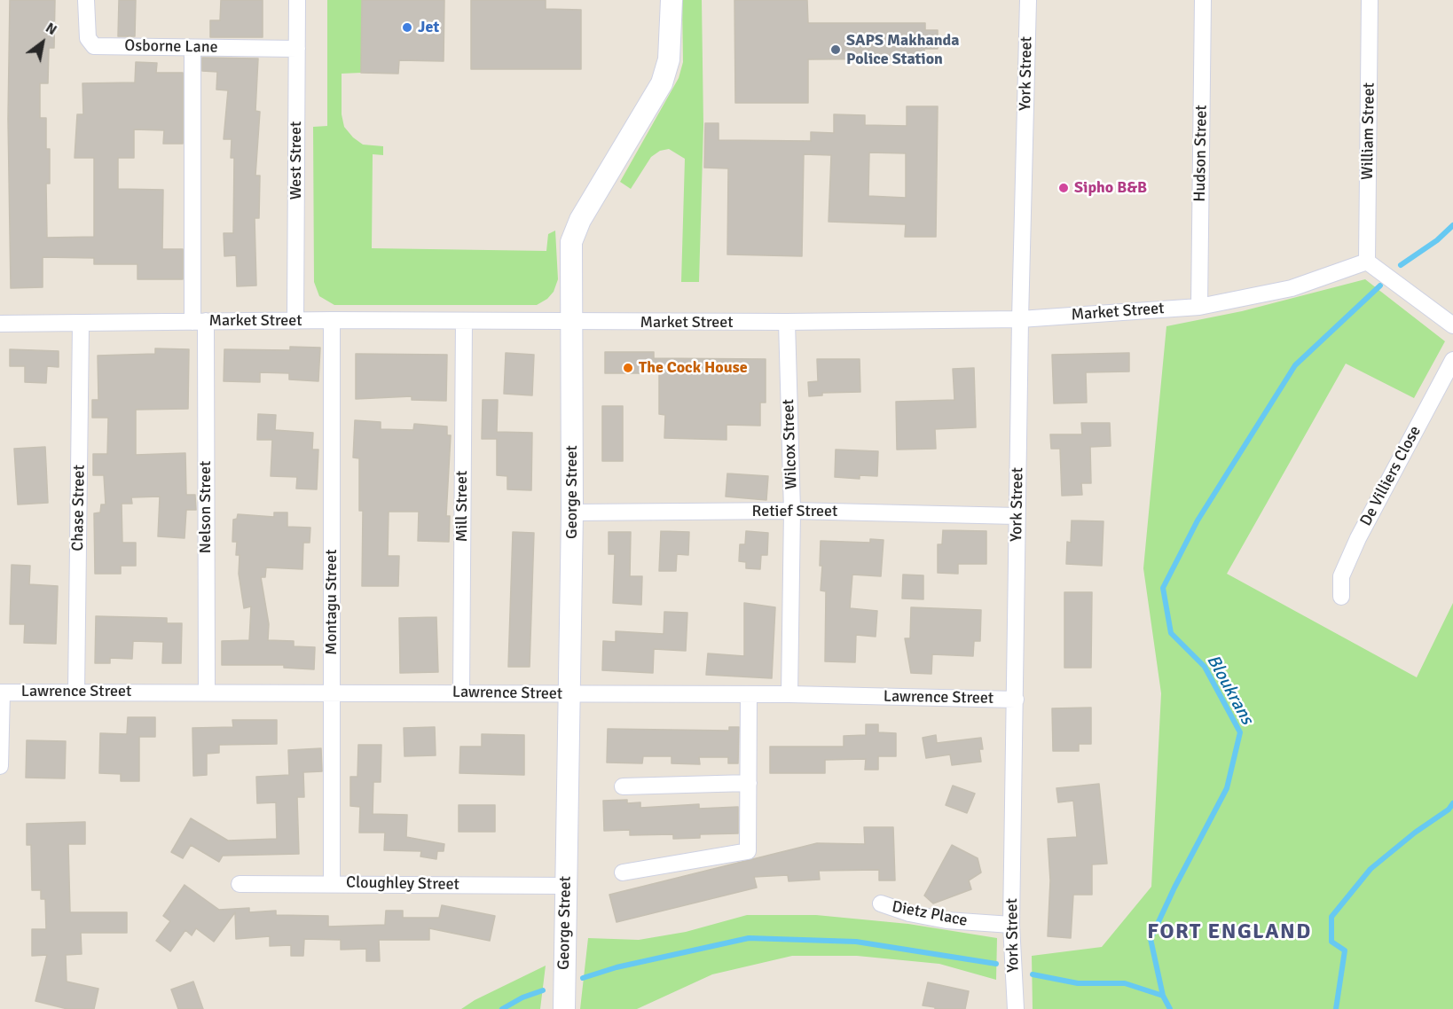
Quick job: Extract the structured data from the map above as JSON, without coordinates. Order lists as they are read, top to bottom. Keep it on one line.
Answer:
{"streets":{"main road":["George Street"],"street":["Osborne Lane","York Street","William Street","Hudson Street","West Street","Market Street","Wilcox Street","De Villiers Close","Mill Street","Nelson Street","Chase Street","Retief Street","Montagu Street","Lawrence Street","Cloughley Street","Dietz Place"]},"crossings":[["Osborne Lane","West Street"],["Osborne Lane","Nelson Street"],["York Street","Market Street"],["York Street","Retief Street"],["York Street","Lawrence Street"],["York Street","Dietz Place"],["William Street","Market Street"],["Hudson Street","Market Street"],["West Street","Market Street"],["Market Street","Wilcox Street"],["Market Street","George Street"],["Market Street","Mill Street"],["Market Street","Nelson Street"],["Market Street","Chase Street"],["Market Street","Montagu Street"],["Wilcox Street","Retief Street"],["Wilcox Street","Lawrence Street"],["George Street","Retief Street"],["George Street","Lawrence Street"],["George Street","Cloughley Street"],["Mill Street","Lawrence Street"],["Nelson Street","Lawrence Street"],["Chase Street","Lawrence Street"],["Montagu Street","Lawrence Street"],["Montagu Street","Cloughley Street"]],"districts":["FORT ENGLAND"],"water":["Bloukrans"],"places":["Jet","SAPS Makhanda Police Station","Sipho B&B","The Cock House"],"north":"top right"}
